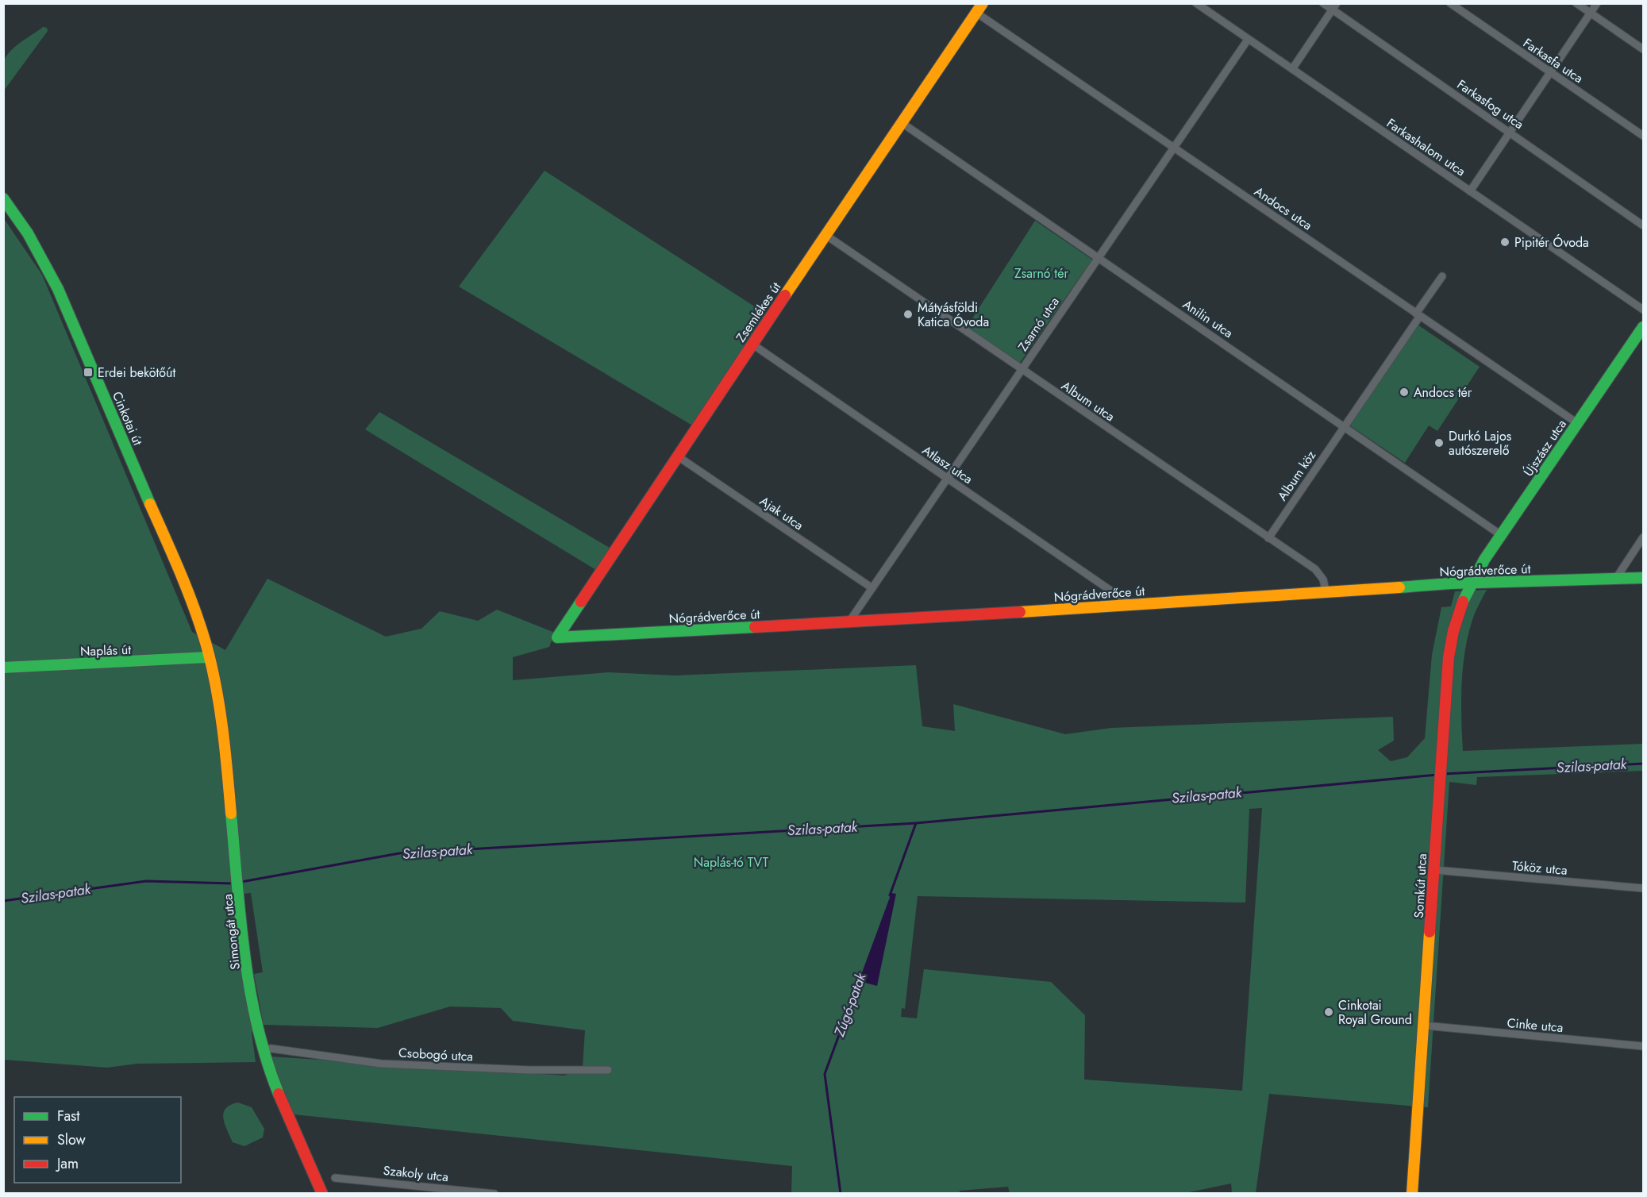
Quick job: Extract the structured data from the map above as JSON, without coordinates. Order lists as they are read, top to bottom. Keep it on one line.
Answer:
{"streets":{"street":["Farkasfa utca","Farkasfog utca","Farkashalom utca","Andocs utca","Zsemlékes út","Anilin utca","Zsarnó utca","Album utca","Cinkotai út","Újszász utca","Atlasz utca","Album köz","Ajak utca","Nógrádverőce út","Naplás út","Tóköz utca","Somkút utca","Simongát utca","Cinke utca","Csobogó utca","Szakoly utca"]},"crossings":[["Farkashalom utca","Zsarnó utca"],["Andocs utca","Zsemlékes út"],["Andocs utca","Zsarnó utca"],["Andocs utca","Újszász utca"],["Zsemlékes út","Anilin utca"],["Zsemlékes út","Album utca"],["Zsemlékes út","Atlasz utca"],["Zsemlékes út","Ajak utca"],["Zsemlékes út","Nógrádverőce út"],["Anilin utca","Zsarnó utca"],["Anilin utca","Újszász utca"],["Anilin utca","Album köz"],["Zsarnó utca","Album utca"],["Zsarnó utca","Atlasz utca"],["Zsarnó utca","Ajak utca"],["Zsarnó utca","Nógrádverőce út"],["Album utca","Album köz"],["Album utca","Nógrádverőce út"],["Cinkotai út","Naplás út"],["Cinkotai út","Simongát utca"],["Újszász utca","Nógrádverőce út"],["Újszász utca","Somkút utca"],["Atlasz utca","Nógrádverőce út"],["Nógrádverőce út","Somkút utca"],["Naplás út","Simongát utca"],["Tóköz utca","Somkút utca"],["Somkút utca","Cinke utca"],["Simongát utca","Csobogó utca"]],"water":["Szilas-patak","Zúgó-patak"],"parks":["Zsarnó tér","Naplás-tó TVT"],"places":{"other":["Pipitér Óvoda","Mátyásföldi Katica Óvoda","Andocs tér","Durkó Lajos autószerelő","Cinkotai Royal Ground"],"transit":["Erdei bekötőút"]},"legend":["Fast","Slow","Jam"]}
